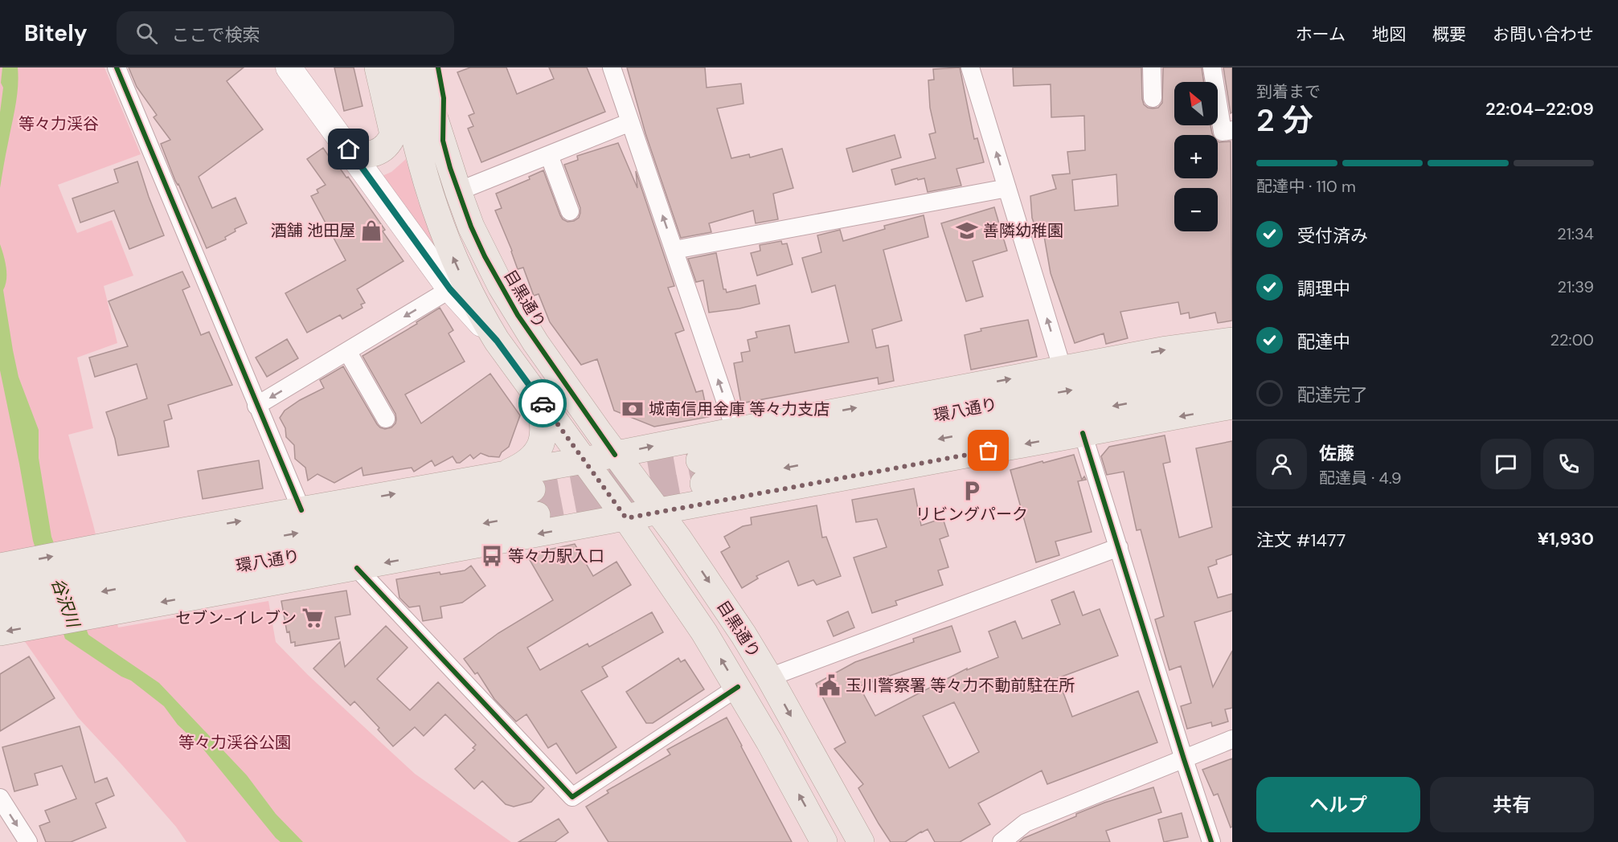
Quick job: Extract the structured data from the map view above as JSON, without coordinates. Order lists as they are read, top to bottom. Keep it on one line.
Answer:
{"streets":{"main road":["目黒通り","環八通り"]},"water":["谷沢川"],"parks":["等々力渓谷","等々力渓谷公園"],"places":{"shop":["酒舗 池田屋"],"school or university":["善隣幼稚園"],"bank":["城南信用金庫 等々力支店"],"parking":["リビングパーク"],"bus stop":["等々力駅入口"],"supermarket":["セブン-イレブン"],"public building":["玉川警察署 等々力不動前駐在所"]},"north":"top left","page":{"header":"Bitely","search":"ここで検索","nav":["ホーム","地図","概要","お問い合わせ"],"heading":["2 分","到着まで","22:04–22:09"],"panel":["佐藤","配達員 · 4.9","注文 #1477","¥1,930"],"map_buttons":["+","−"],"bar":"配達中 · 110 m","list":[["受付済み","21:34"],["調理中","21:39"],["配達中","22:00"],"配達完了"],"buttons":["ヘルプ","共有"]}}
